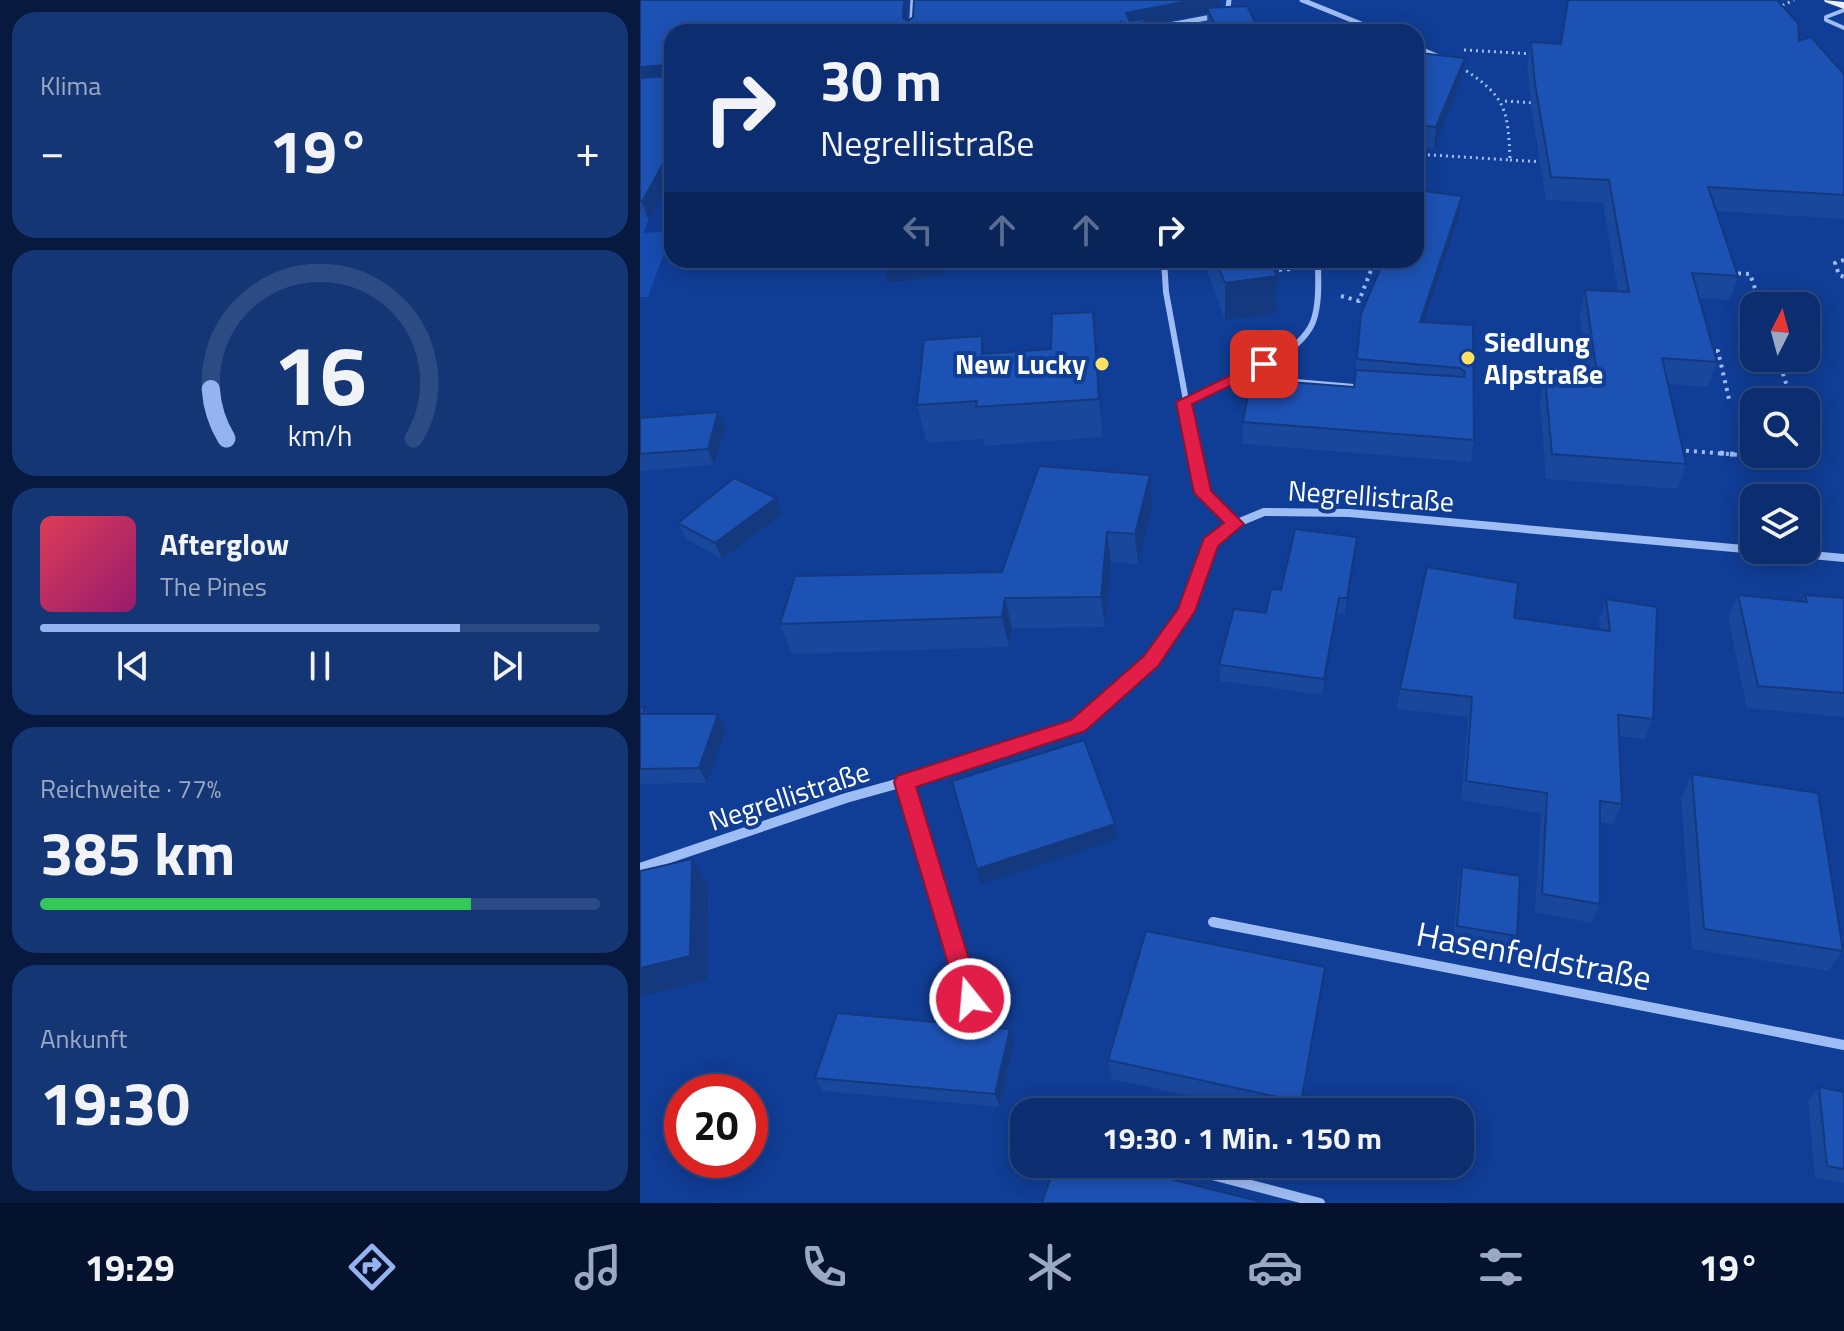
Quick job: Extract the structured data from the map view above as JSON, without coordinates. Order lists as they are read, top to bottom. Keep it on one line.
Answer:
{"streets":{"street":["Negrellistraße","Hasenfeldstraße"]},"places":["Siedlung Alpstraße","New Lucky"],"north":"top","page":{"tile":["Klima",["Reichweite · 77%","385 km"],["Ankunft","19:30"]],"turn":["30 m","Negrellistraße"],"heat":["−","19°","+"],"song":["Afterglow","The Pines"],"limit":"20","trip":"19:30 · 1 Min. · 150 m","tabs":["19:29","19°"],"gauge":["16","km/h"]}}
